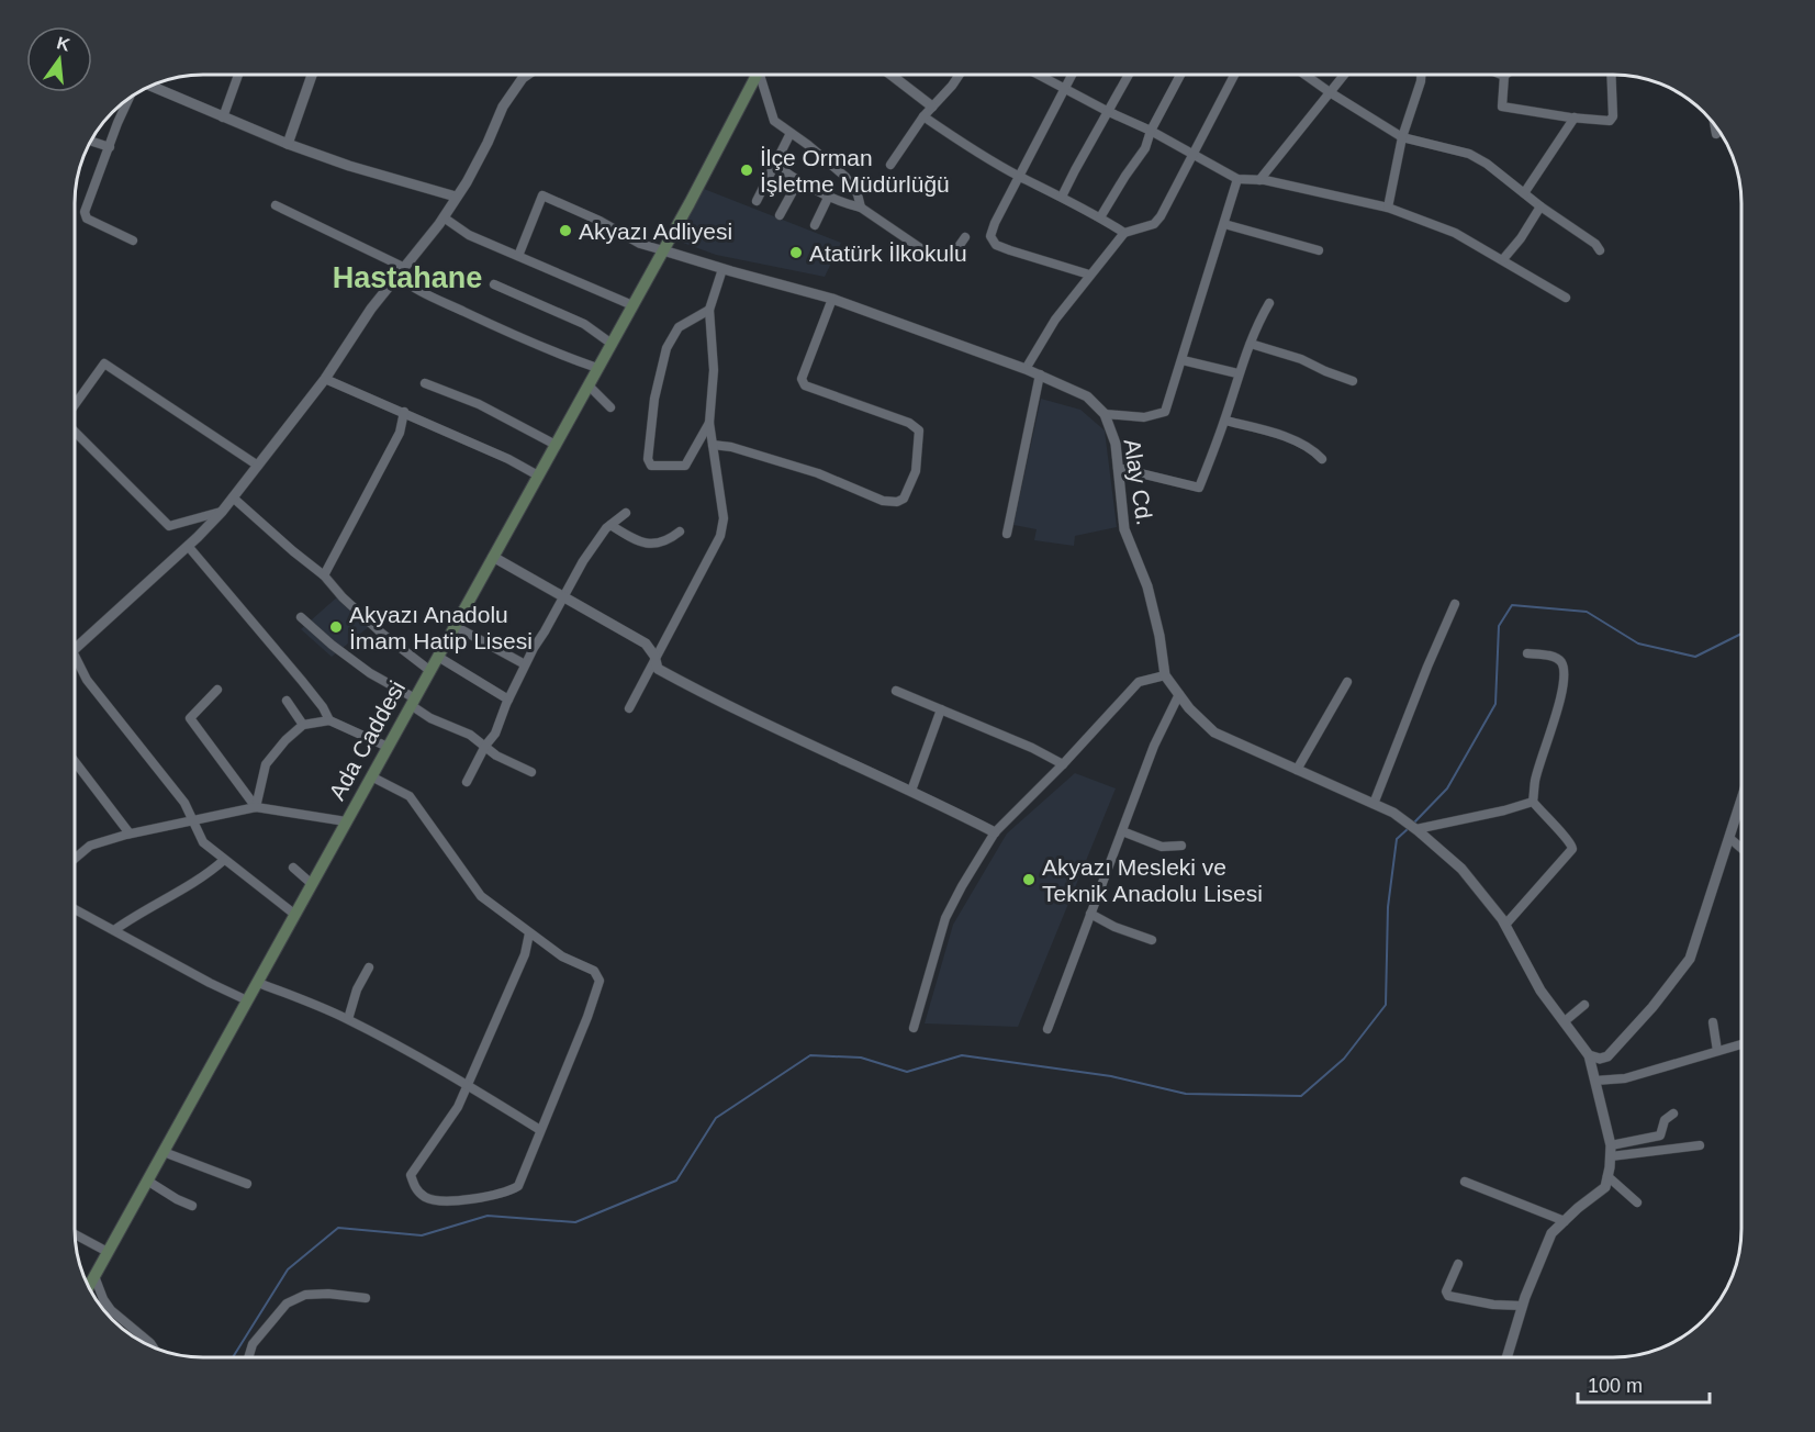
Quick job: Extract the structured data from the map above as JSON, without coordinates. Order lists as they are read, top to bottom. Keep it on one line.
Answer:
{"streets":{"main road":["Ada Caddesi"],"street":["Alay Cd."]},"crossings":[["Alay Cd.","Ada Caddesi"]],"districts":["Hastahane"],"places":["İlçe Orman İşletme Müdürlüğü","Akyazı Adliyesi","Atatürk İlkokulu","Akyazı Anadolu İmam Hatip Lisesi","Akyazı Mesleki ve Teknik Anadolu Lisesi"],"scale_bar":"100 m","north":"top"}
